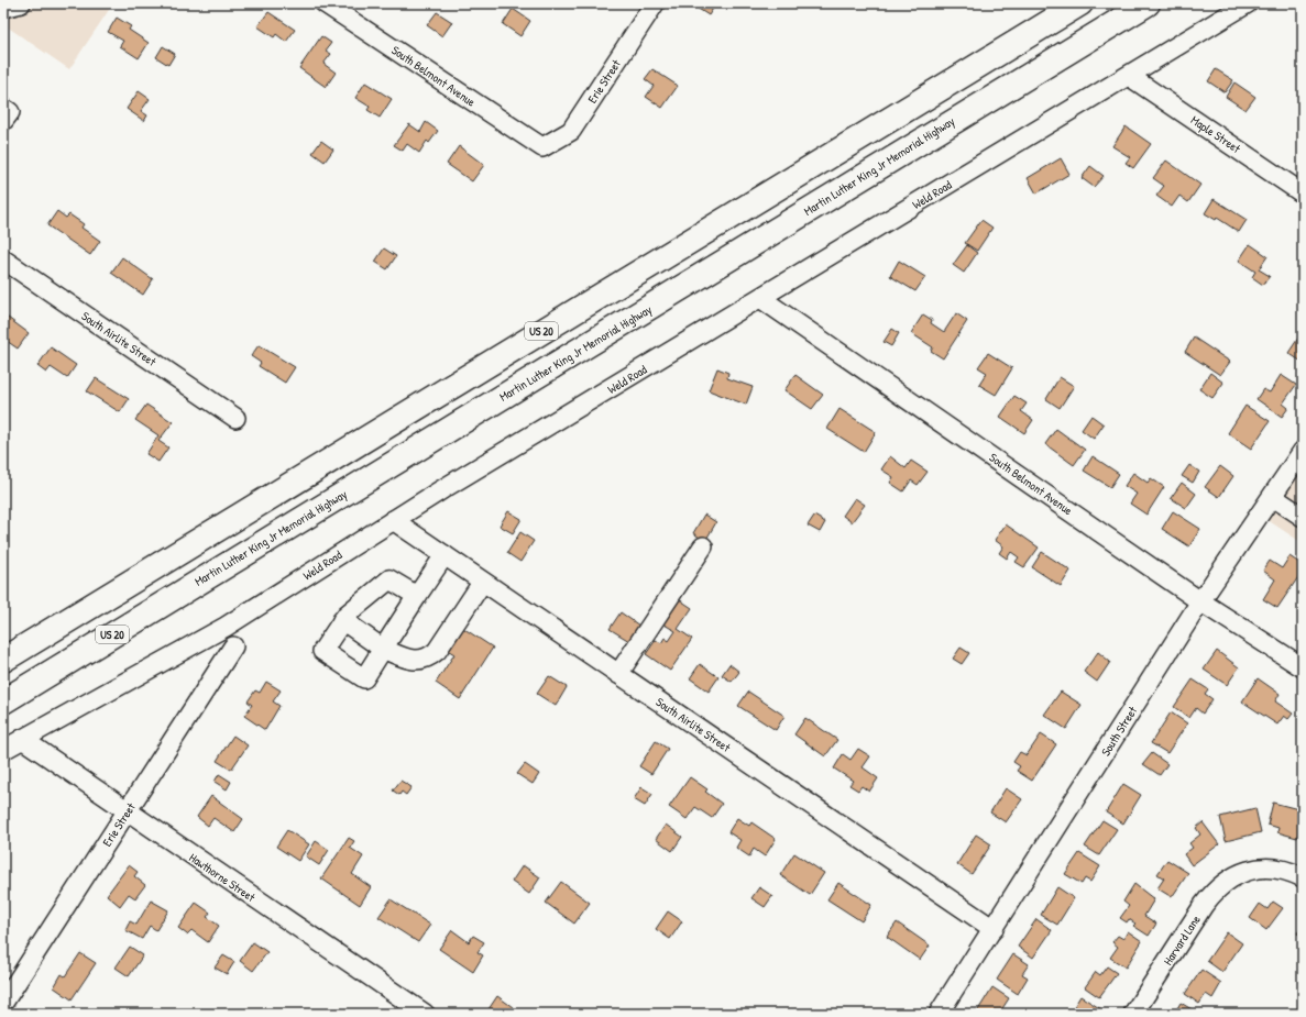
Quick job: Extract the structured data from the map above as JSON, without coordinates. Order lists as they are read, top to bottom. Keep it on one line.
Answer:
{"streets":{"highway":["Martin Luther King Jr Memorial Highway","US 20"],"street":["South Belmont Avenue","Erie Street","Maple Street","Weld Road","South Airlite Street","South Street","Hawthorne Street","Harvard Lane"]},"crossings":[["South Belmont Avenue","Erie Street"],["South Belmont Avenue","Weld Road"],["South Belmont Avenue","South Street"],["Erie Street","Hawthorne Street"],["Maple Street","Weld Road"],["Weld Road","South Airlite Street"],["Weld Road","Hawthorne Street"],["South Airlite Street","South Street"]]}
